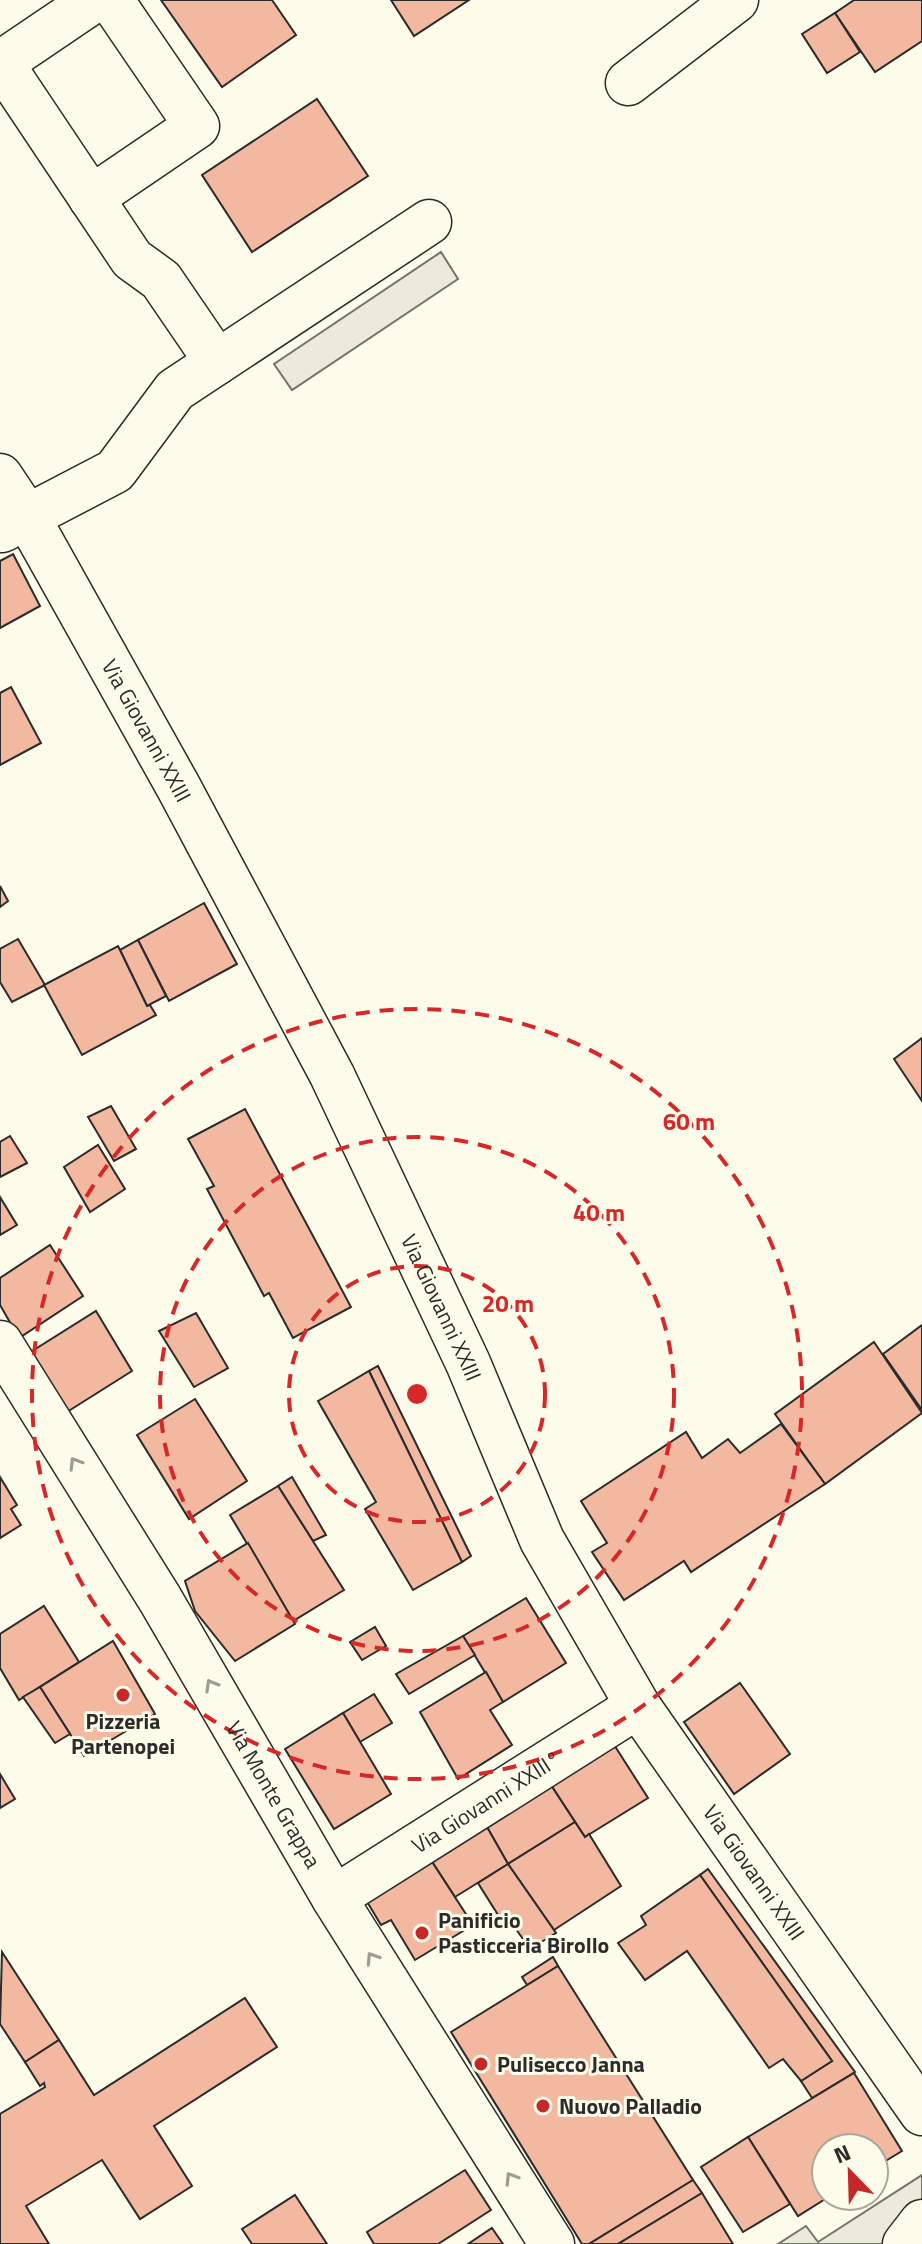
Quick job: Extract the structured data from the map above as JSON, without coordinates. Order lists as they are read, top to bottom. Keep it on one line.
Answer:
{"streets":{"street":["Via Giovanni XXIII","Via Monte Grappa","Via Giovanni XXIII°"]},"crossings":[["Via Giovanni XXIII","Via Giovanni XXIII°"],["Via Monte Grappa","Via Giovanni XXIII°"]],"one_way":["Via Monte Grappa"],"places":["Pizzeria Partenopei","Panificio Pasticceria Birollo","Pulisecco Janna","Nuovo Palladio"],"north":"top left","rings":["60 m","40 m","20 m"]}
